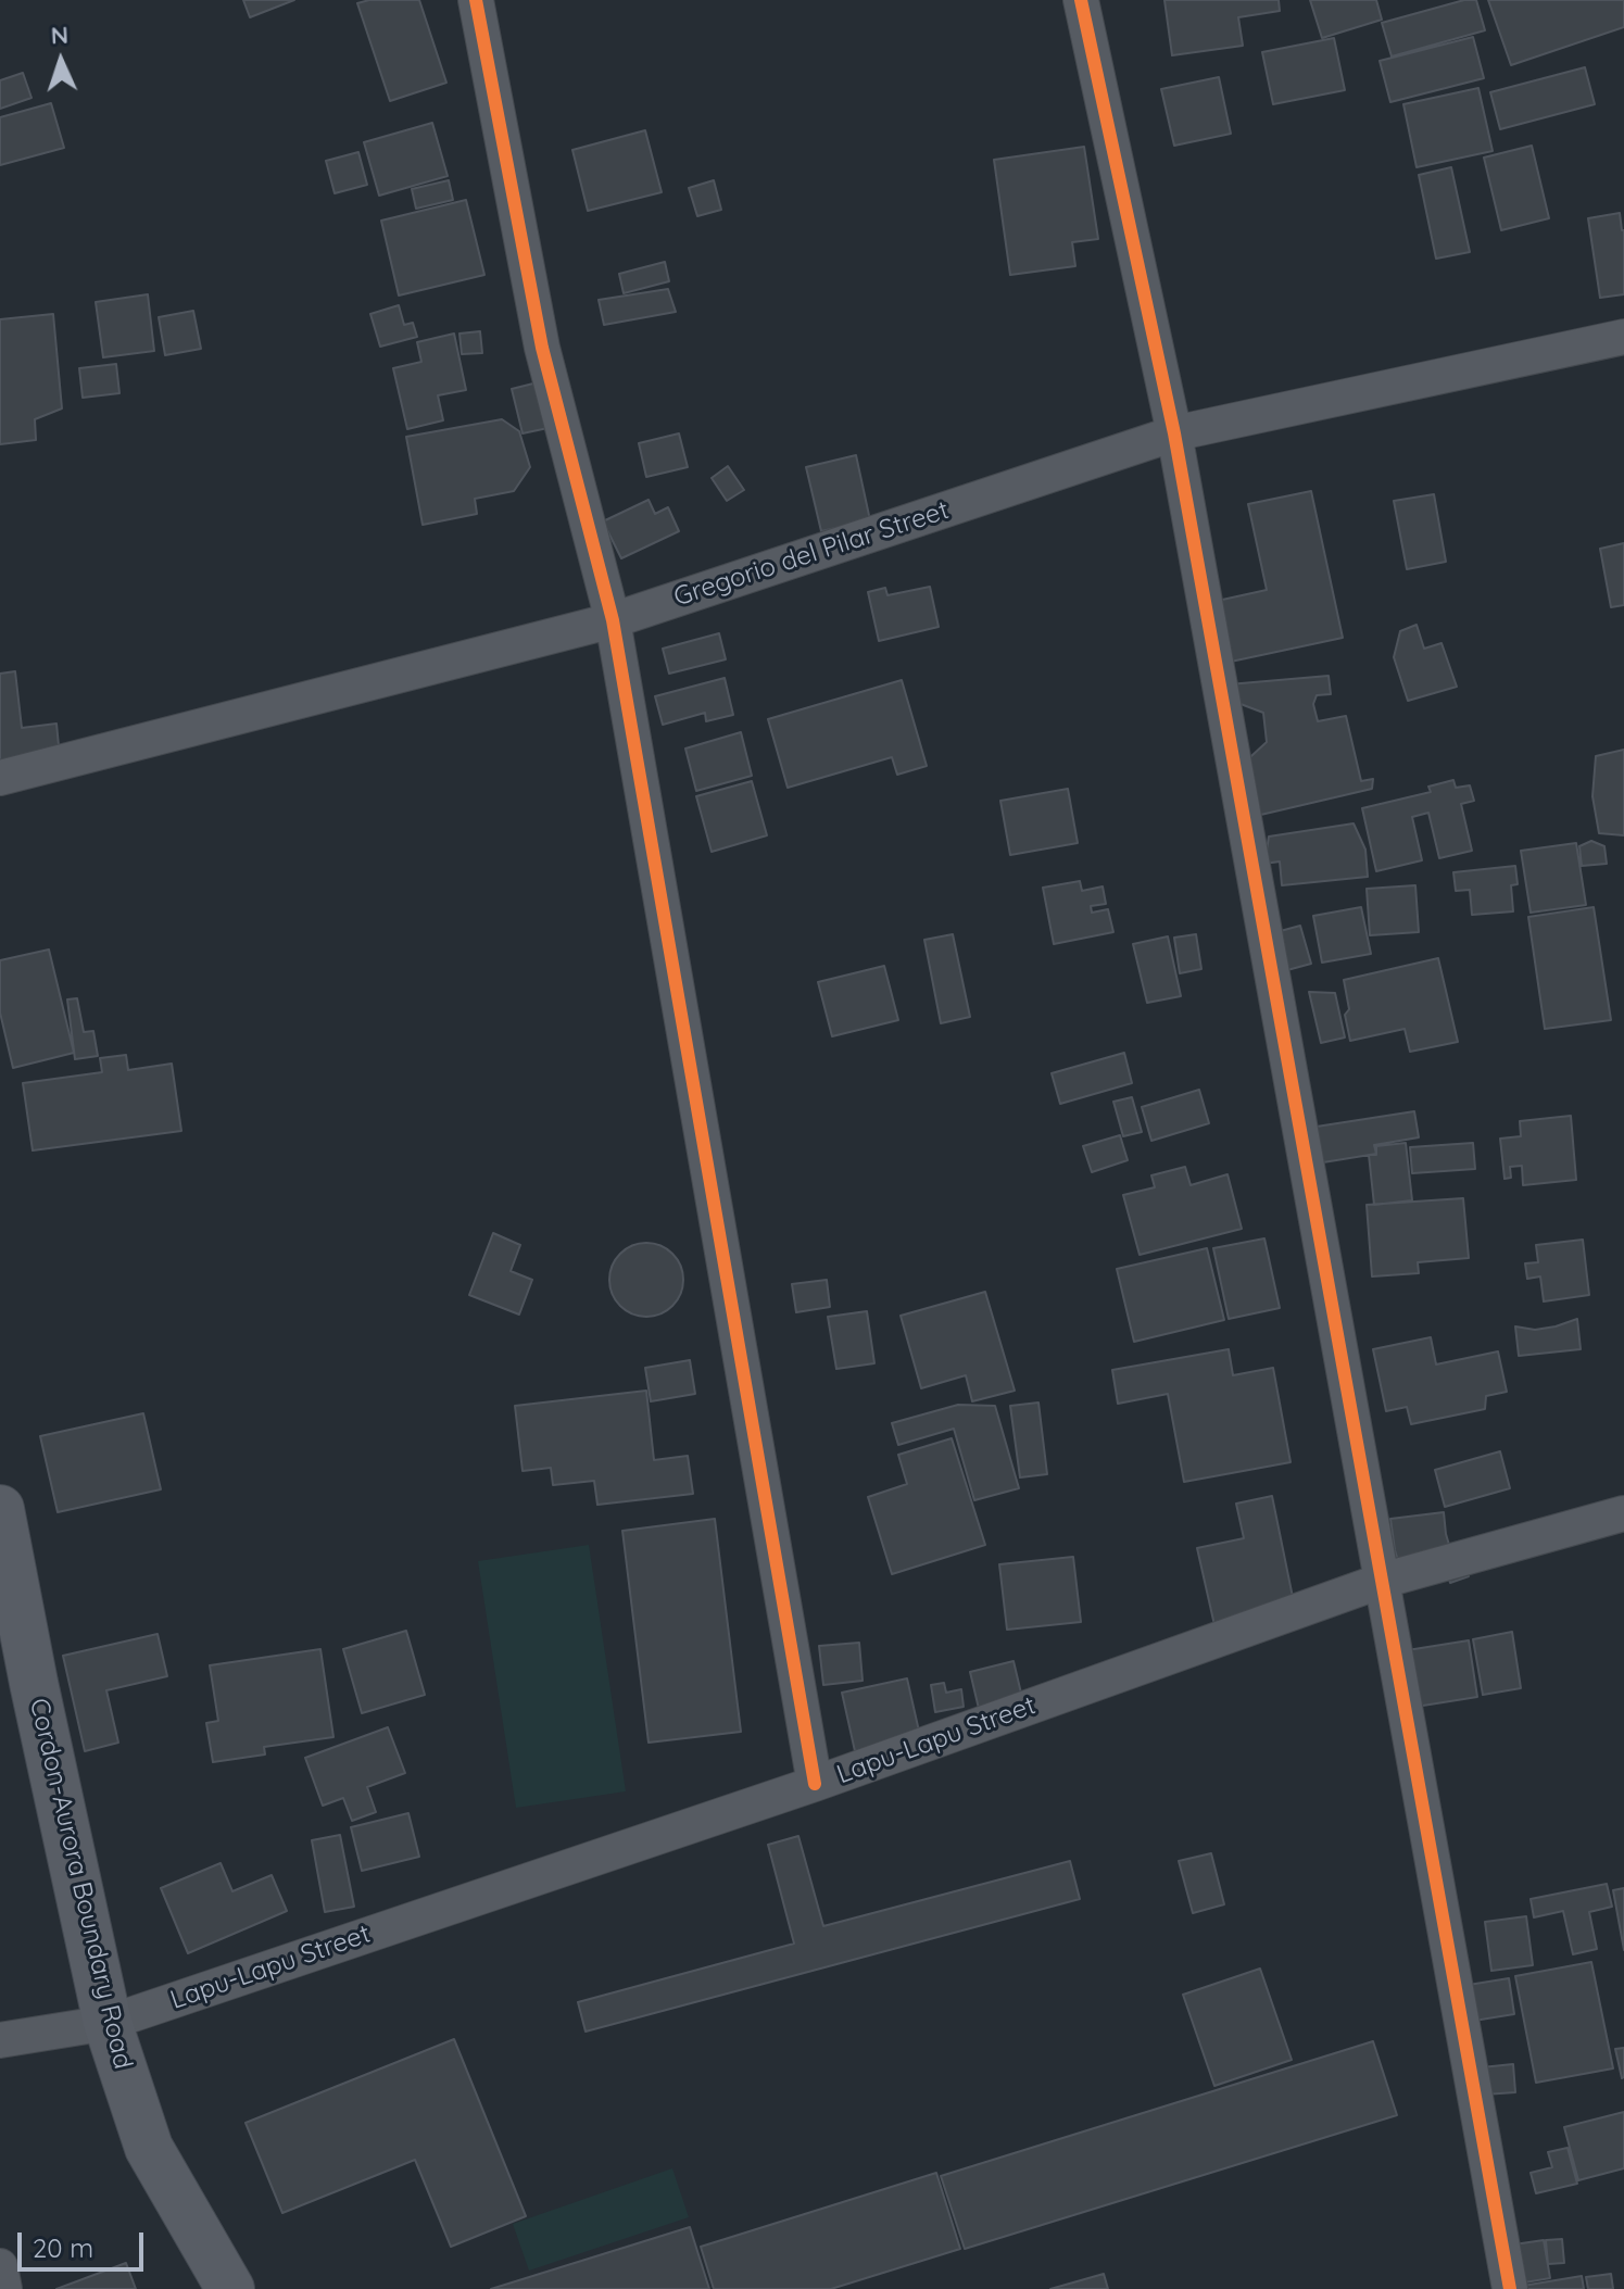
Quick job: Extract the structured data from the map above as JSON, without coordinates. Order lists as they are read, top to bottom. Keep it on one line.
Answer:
{"streets":{"main road":["Cordon-Aurora Boundary Road"],"street":["Gregorio del Pilar Street","Lapu-Lapu Street"]},"crossings":[["Lapu-Lapu Street","Cordon-Aurora Boundary Road"]],"scale_bar":"20 m","north":"top"}
